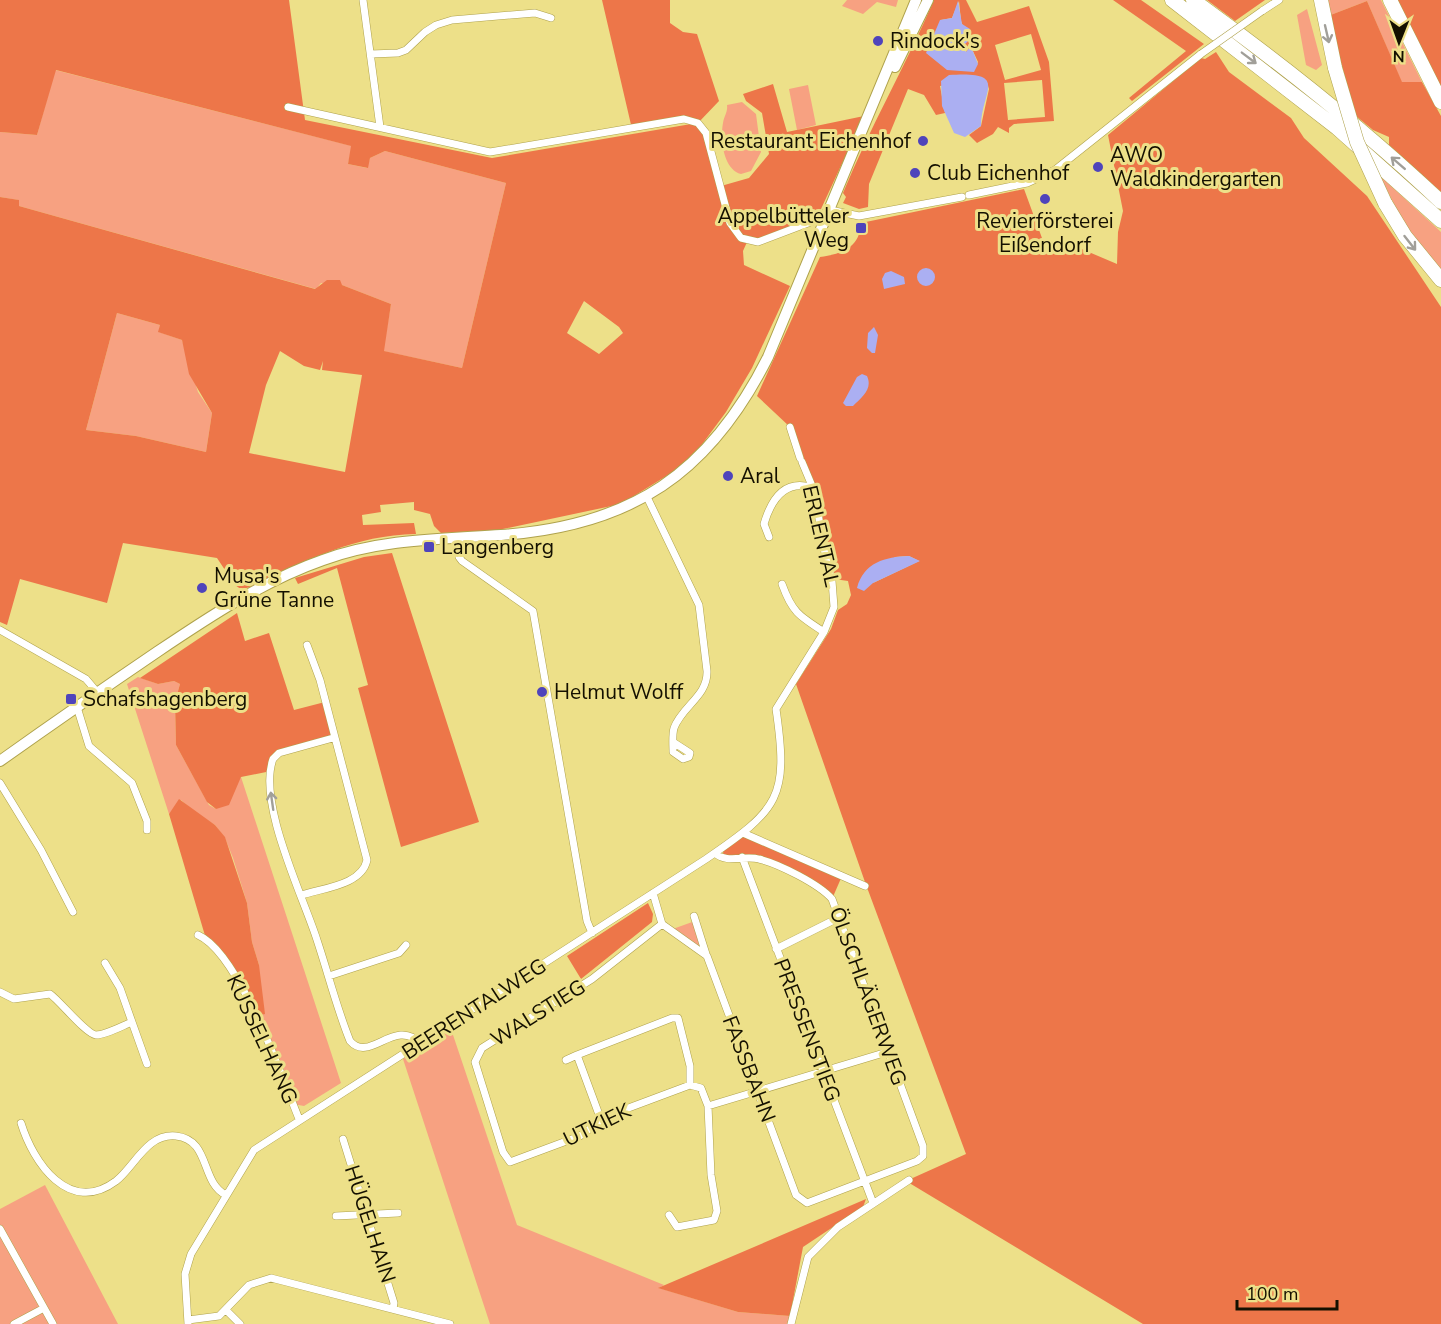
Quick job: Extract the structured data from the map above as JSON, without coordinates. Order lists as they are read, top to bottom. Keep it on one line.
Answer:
{"streets":{"street":["ERLENTAL","ÖLSCHLÄGERWEG","BEERENTALWEG","WALSTIEG","PRESSENSTIEG","KUSSELHANG","FASSBAHN","UTKIEK","HÜGELHAIN"]},"crossings":[["ERLENTAL","BEERENTALWEG"],["ÖLSCHLÄGERWEG","BEERENTALWEG"],["ÖLSCHLÄGERWEG","PRESSENSTIEG"],["ÖLSCHLÄGERWEG","FASSBAHN"],["BEERENTALWEG","KUSSELHANG"],["WALSTIEG","UTKIEK"],["PRESSENSTIEG","FASSBAHN"]],"places":{"other":["Rindock's","Restaurant Eichenhof","AWO Waldkindergarten","Club Eichenhof","Revierförsterei Eißendorf","Aral","Musa's Grüne Tanne","Helmut Wolff"],"transit":["Appelbütteler Weg","Langenberg","Schafshagenberg"]},"scale_bar":"100 m","north":"bottom"}
